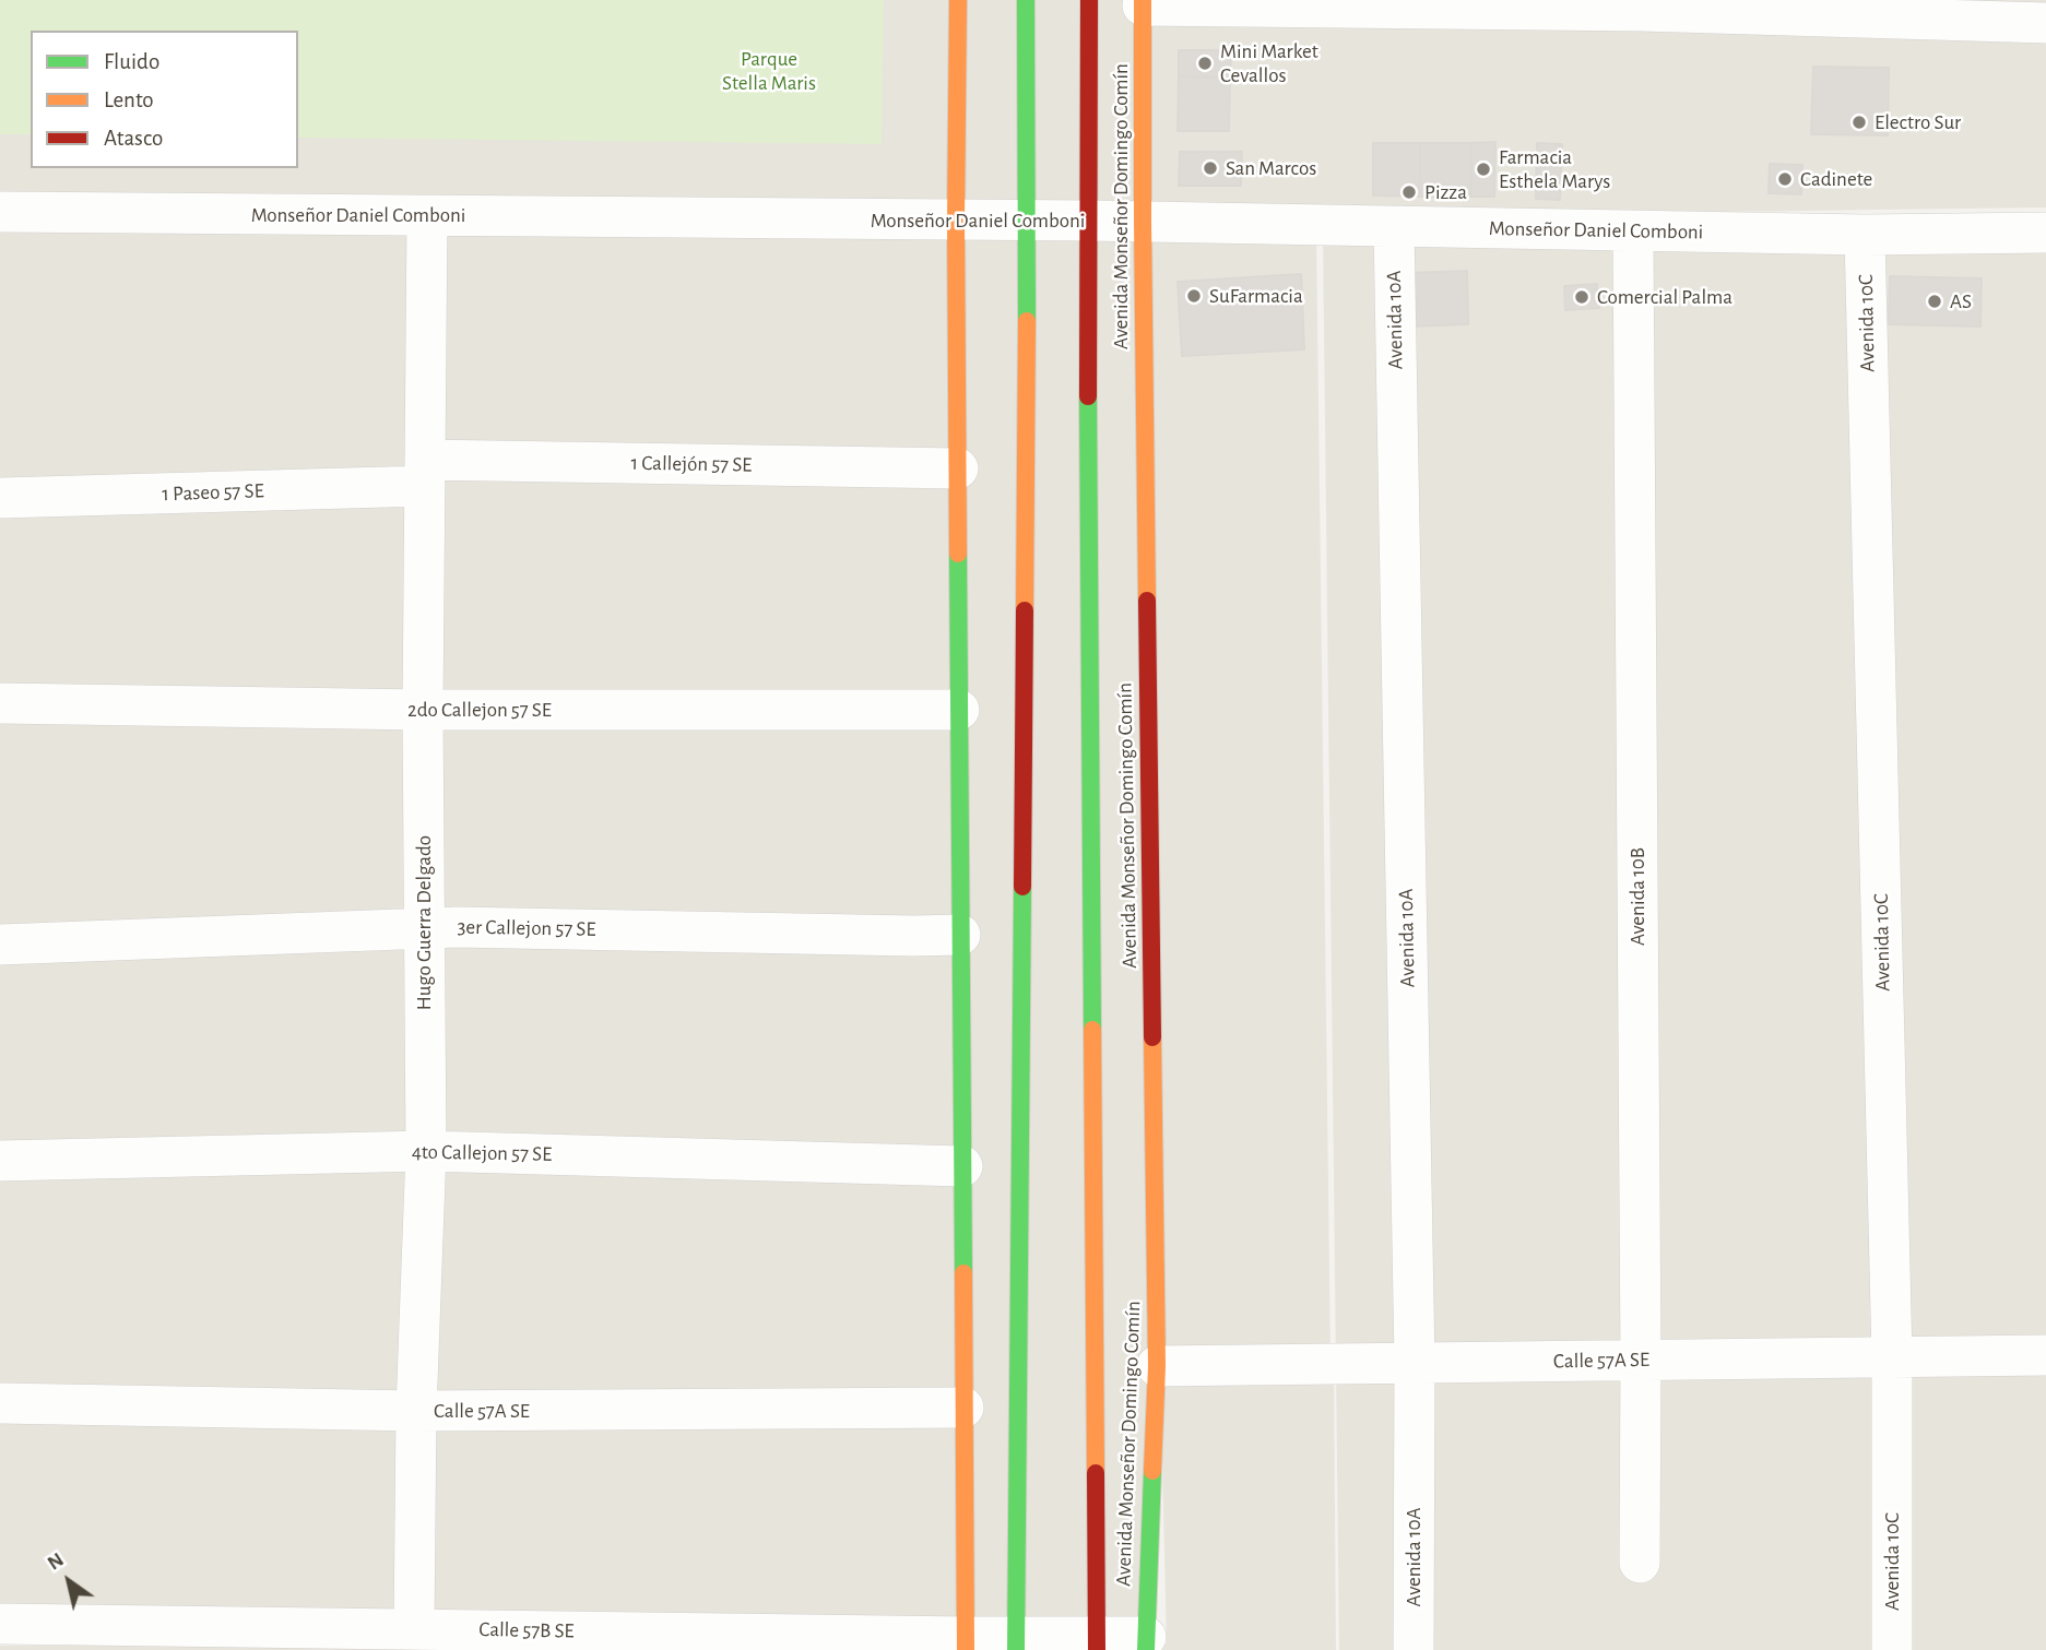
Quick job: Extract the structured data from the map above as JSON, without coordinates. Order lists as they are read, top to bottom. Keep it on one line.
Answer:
{"streets":{"main road":["Avenida Monseñor Domingo Comín"],"street":["Monseñor Daniel Comboni","Avenida 10A","Avenida 10C","1 Callejón 57 SE","1 Paseo 57 SE","2do Callejon 57 SE","Avenida 10B","Hugo Guerra Delgado","3er Callejon 57 SE","4to Callejon 57 SE","Calle 57A SE","Calle 57B SE"]},"crossings":[["Avenida Monseñor Domingo Comín","Monseñor Daniel Comboni"],["Avenida Monseñor Domingo Comín","Calle 57A SE"],["Avenida Monseñor Domingo Comín","Calle 57B SE"],["Monseñor Daniel Comboni","Avenida 10A"],["Monseñor Daniel Comboni","Avenida 10C"],["Monseñor Daniel Comboni","Avenida 10B"],["Monseñor Daniel Comboni","Hugo Guerra Delgado"],["Avenida 10A","Calle 57A SE"],["Avenida 10C","Calle 57A SE"],["1 Callejón 57 SE","1 Paseo 57 SE"],["1 Callejón 57 SE","Hugo Guerra Delgado"],["1 Paseo 57 SE","Hugo Guerra Delgado"],["2do Callejon 57 SE","Hugo Guerra Delgado"],["Avenida 10B","Calle 57A SE"],["Hugo Guerra Delgado","3er Callejon 57 SE"],["Hugo Guerra Delgado","4to Callejon 57 SE"],["Hugo Guerra Delgado","Calle 57A SE"],["Hugo Guerra Delgado","Calle 57B SE"]],"parks":["Parque Stella Maris"],"places":["Mini Market Cevallos","Electro Sur","San Marcos","Farmacia Esthela Marys","Cadinete","Pizza","SuFarmacia","Comercial Palma","AS"],"legend":["Fluido","Lento","Atasco"],"north":"top left"}
